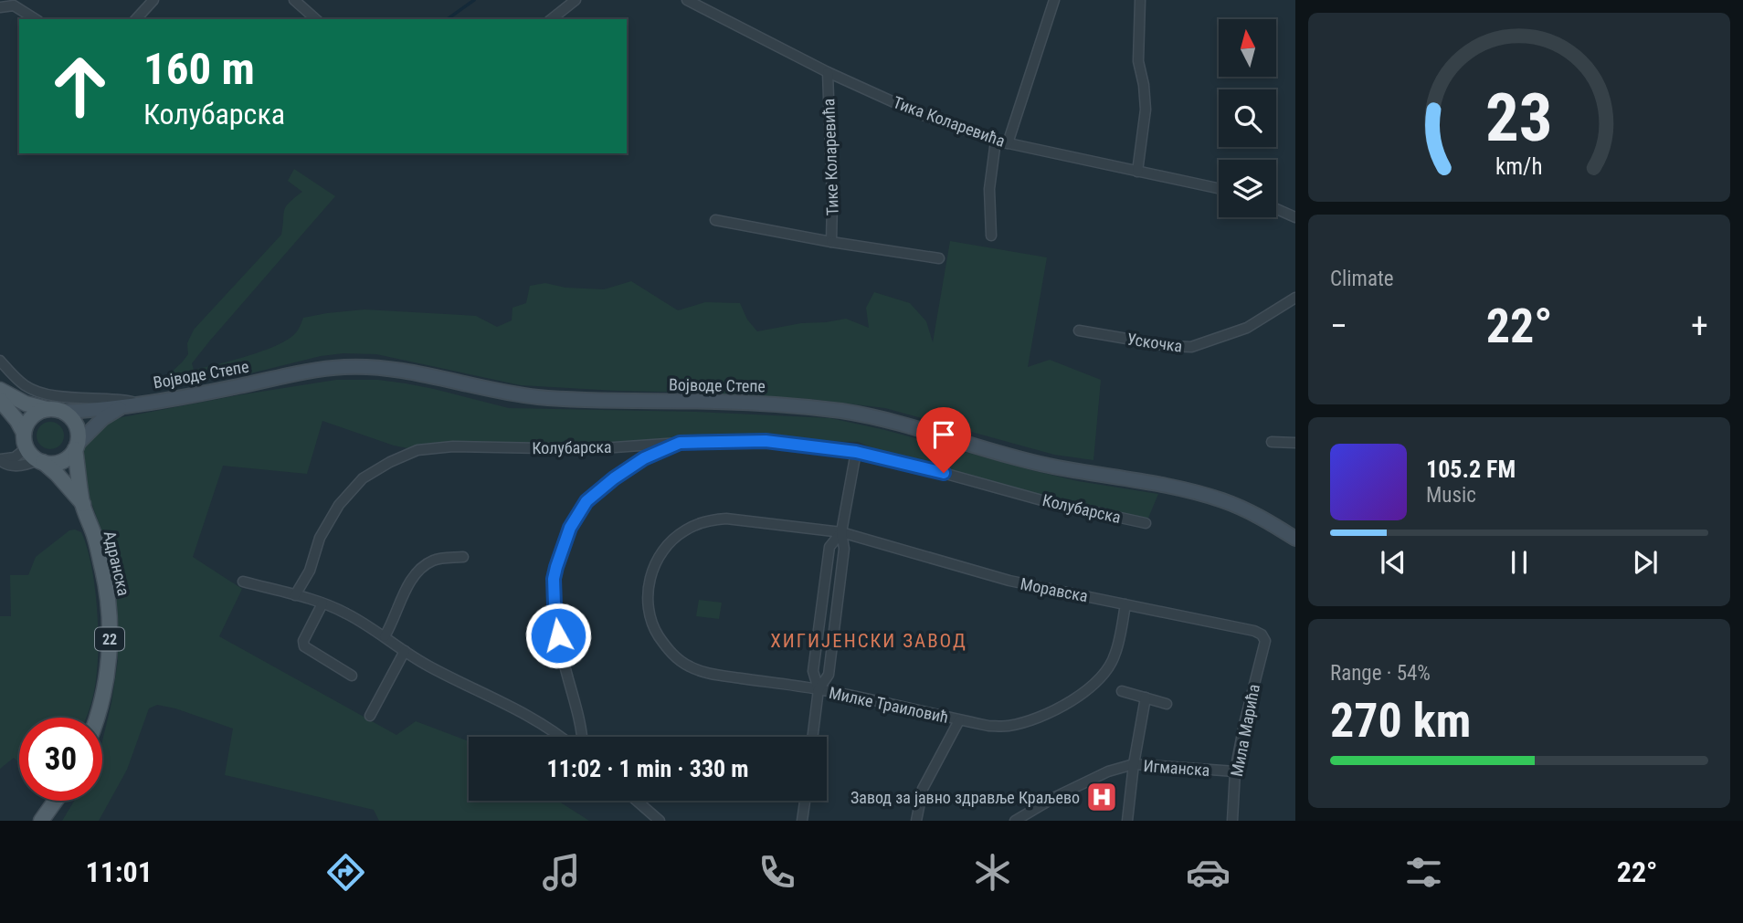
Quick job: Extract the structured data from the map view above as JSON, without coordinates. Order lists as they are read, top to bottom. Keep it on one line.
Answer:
{"streets":{"main road":["Адранска","22"],"street":["Тика Коларевића","Тике Коларевића","Ускочка","Војводе Степе","Колубарска","Моравска","Милке Траиловић","Мила Марића","Игманска"]},"crossings":[["Тика Коларевића","Тике Коларевића"],["Војводе Степе","Адранска"],["Војводе Степе","22"],["Адранска","22"],["Моравска","Милке Траиловић"],["Моравска","Мила Марића"],["Мила Марића","Игманска"]],"districts":["ХИГИЈЕНСКИ ЗАВОД"],"places":{"hospital":["Завод за јавно здравље Краљево"]},"north":"top","page":{"turn":["160 m","Колубарска"],"tile":["Climate",["Range · 54%","270 km"]],"heat":["−","22°","+"],"song":["105.2 FM","Music"],"limit":"30","trip":"11:02 · 1 min · 330 m","tabs":["11:01","22°"],"gauge":["23","km/h"]}}
